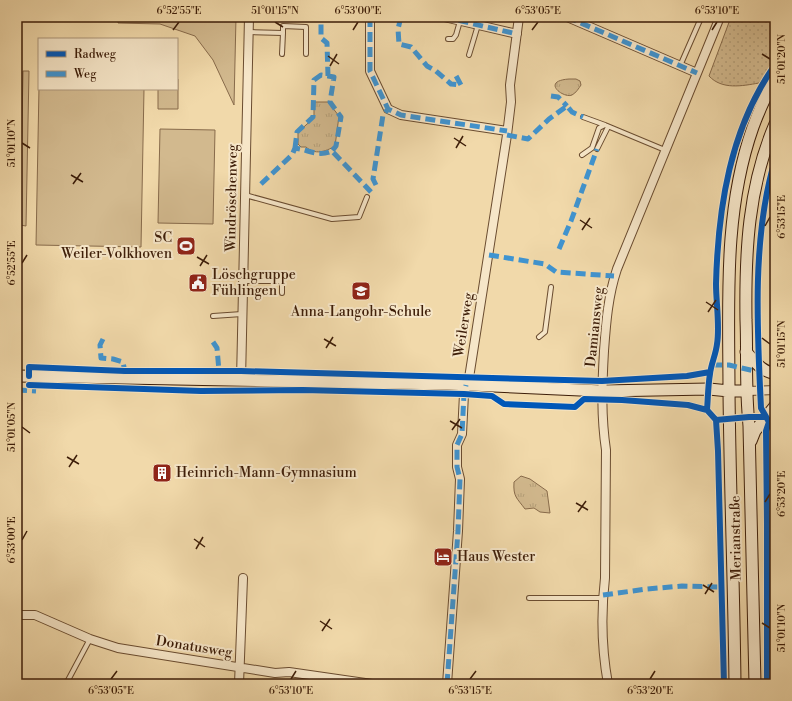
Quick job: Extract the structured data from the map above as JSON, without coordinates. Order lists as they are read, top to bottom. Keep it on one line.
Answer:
{"streets":{"street":["Windröschenweg","Weilerweg","Damiansweg","Merianstraße","Donatusweg"]},"places":{"sports":["SC Weiler-Volkhoven"],"public building":["Löschgruppe Fühlingen"],"school or university":["Anna-Langohr-Schule"],"building":["Heinrich-Mann-Gymnasium"],"hotel":["Haus Wester"]},"legend":["Radweg","Weg"],"coordinates":["6°52'55\"E","51°01'15\"N","6°53'00\"E","6°53'05\"E","6°53'10\"E","51°01'20\"N","51°01'10\"N","6°53'15\"E","51°01'05\"N","6°53'20\"E"]}
